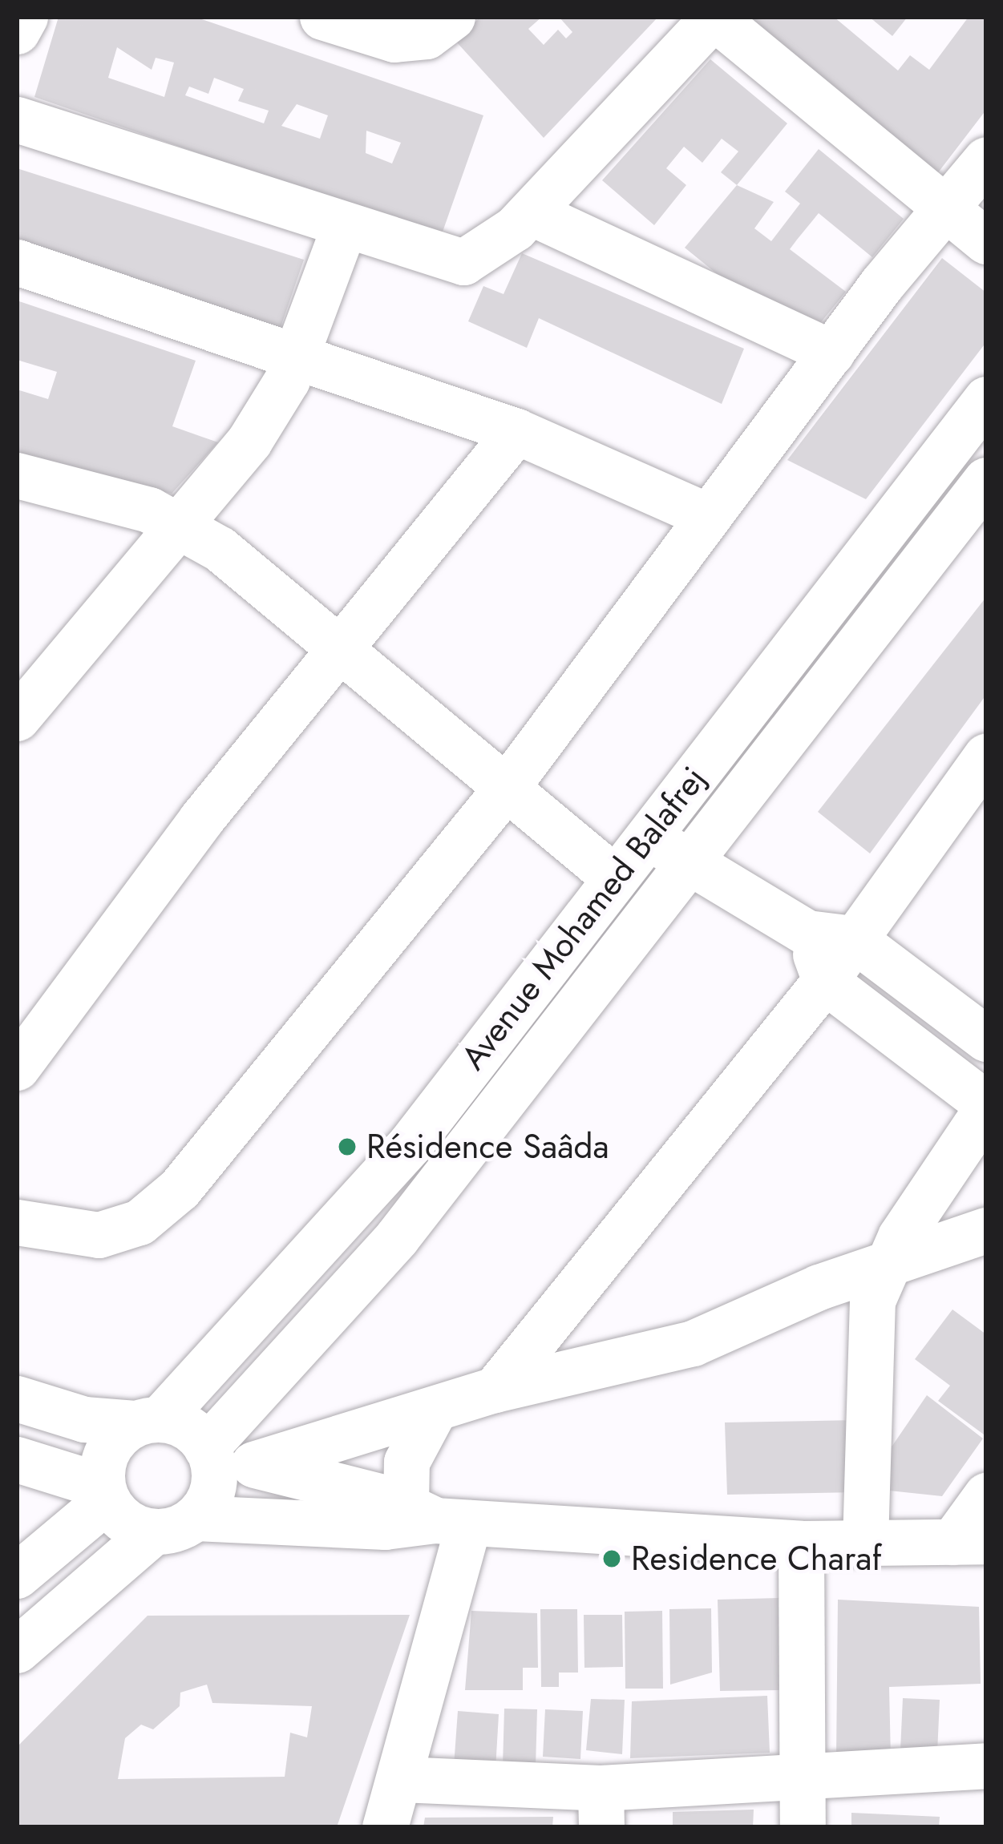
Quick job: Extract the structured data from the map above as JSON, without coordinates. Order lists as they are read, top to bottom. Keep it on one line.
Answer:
{"streets":{"street":["Avenue Mohamed Balafrej"]},"places":["Résidence Saâda","Residence Charaf"]}
